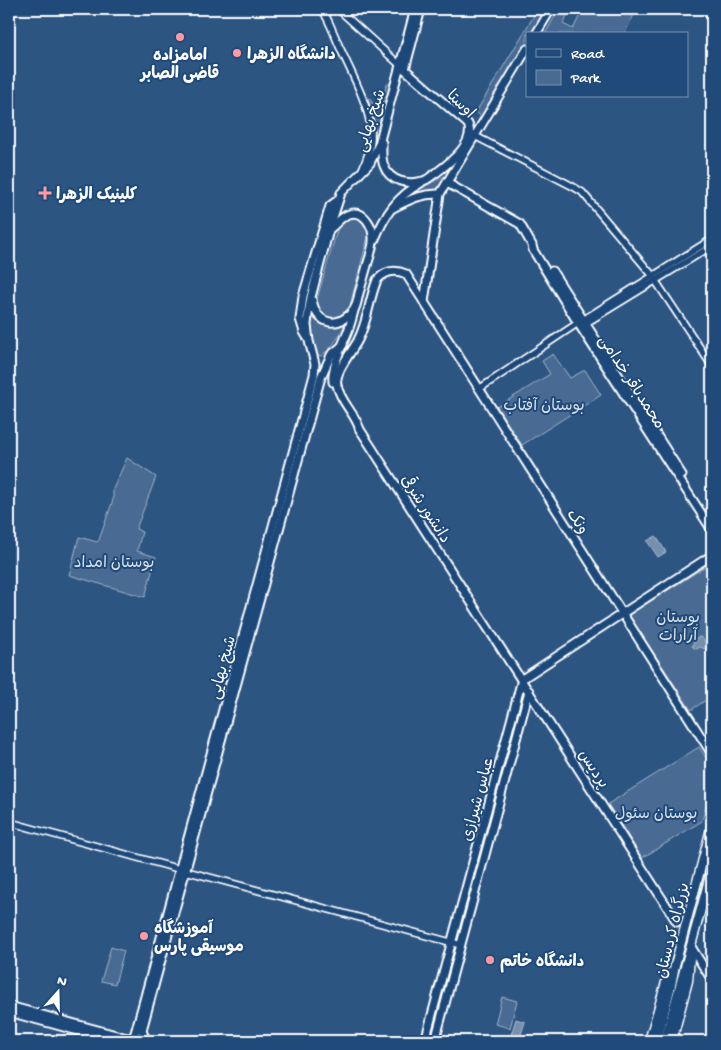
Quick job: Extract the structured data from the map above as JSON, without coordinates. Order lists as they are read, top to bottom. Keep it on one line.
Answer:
{"streets":{"highway":["بزرگراه کردستان"],"main road":["اوستا","شیخ بهایی","محمدباقر خدامی","دانشور شرقی","ونک","پردیس","عباس شیرازی"]},"crossings":[["اوستا","شیخ بهایی"],["شیخ بهایی","دانشور شرقی"],["دانشور شرقی","ونک"],["دانشور شرقی","پردیس"],["دانشور شرقی","عباس شیرازی"],["پردیس","عباس شیرازی"]],"parks":["بوستان آفتاب","بوستان امداد","بوستان آرارات","بوستان سئول"],"places":{"other":["امامزاده قاضی الصابر","دانشگاه الزهرا","آموزشگاه موسیقی پارس","دانشگاه خاتم"],"health":["کلینیک الزهرا"]},"legend":["Road","Park"],"north":"top"}
